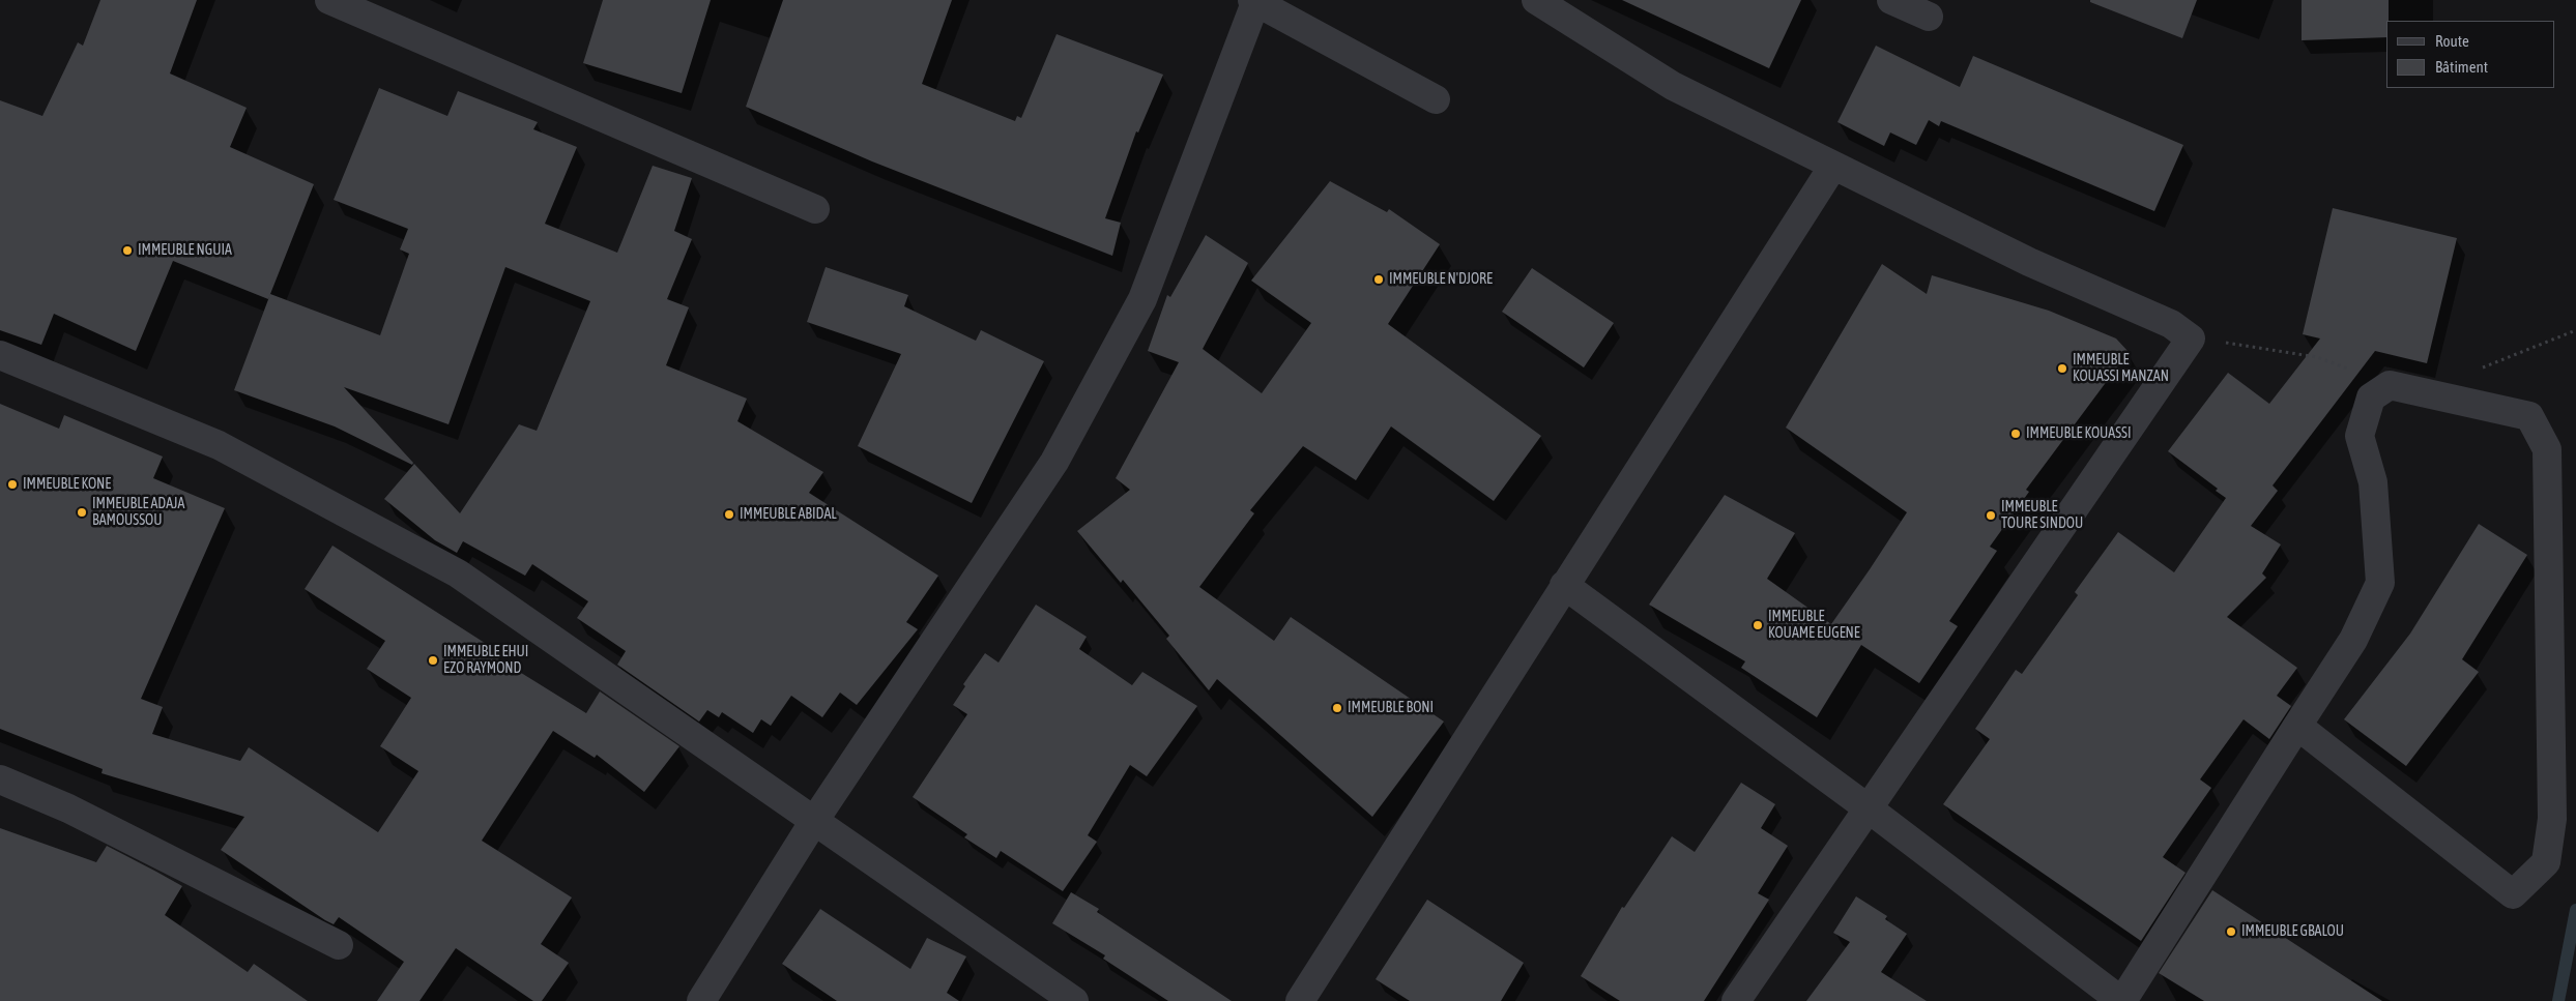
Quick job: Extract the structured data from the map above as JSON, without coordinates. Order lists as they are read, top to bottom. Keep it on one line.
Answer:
{"places":["IMMEUBLE NGUIA","IMMEUBLE N'DJORE","IMMEUBLE KOUASSI MANZAN","IMMEUBLE KOUASSI","IMMEUBLE KONE","IMMEUBLE ADAJA BAMOUSSOU","IMMEUBLE ABIDAL","IMMEUBLE TOURE SINDOU","IMMEUBLE KOUAME EUGENE","IMMEUBLE EHUI EZO RAYMOND","IMMEUBLE BONI","IMMEUBLE GBALOU"],"legend":["Route","Bâtiment"]}
